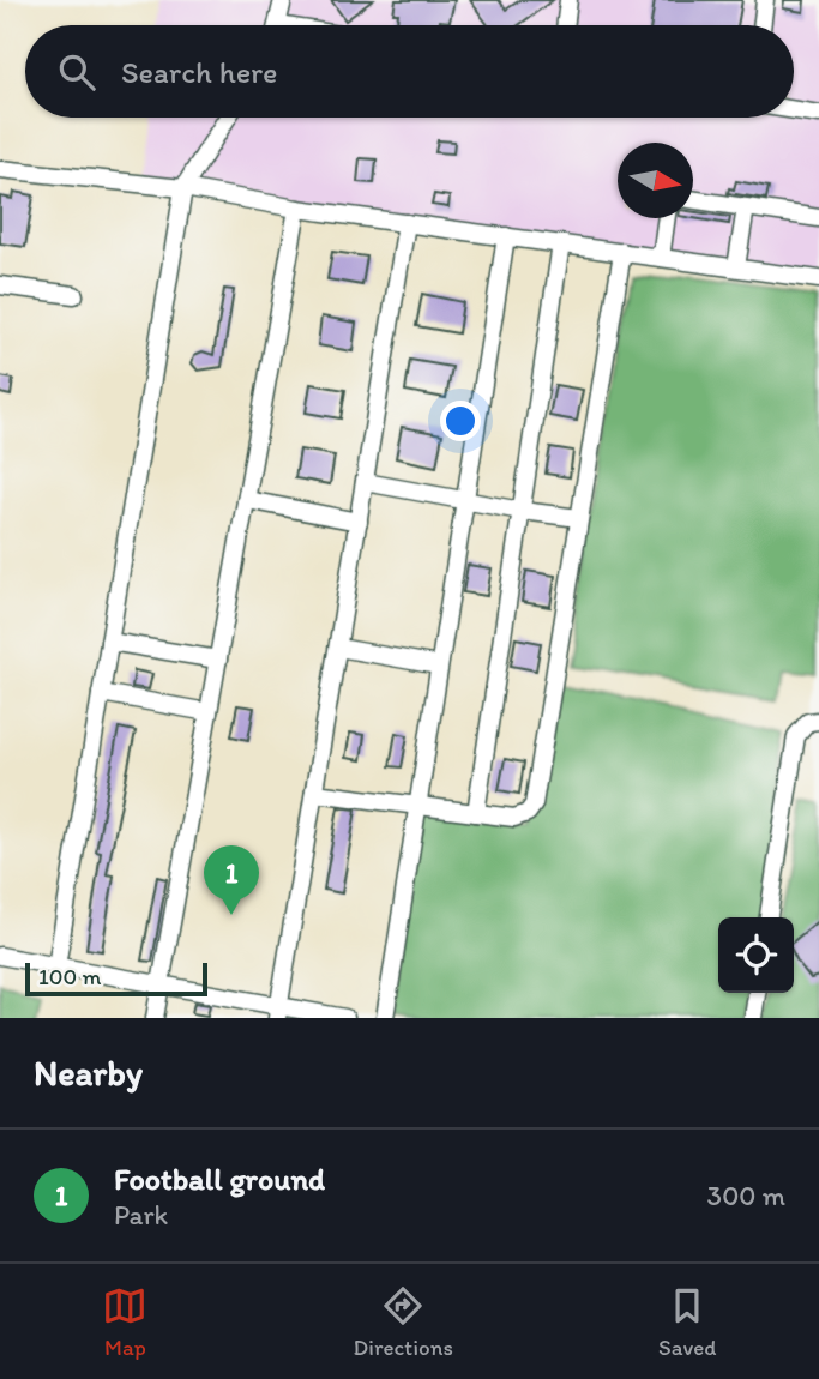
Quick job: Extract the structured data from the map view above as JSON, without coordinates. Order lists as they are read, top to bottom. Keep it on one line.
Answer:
{"scale_bar":"100 m","north":"right","page":{"search":"Search here","pins":"1","scale":"100 m","heading":"Nearby","list":[{"mark":"1","name":"Football ground","note":"Park","value":"300 m"}],"nav":["Map","Directions","Saved"]}}
